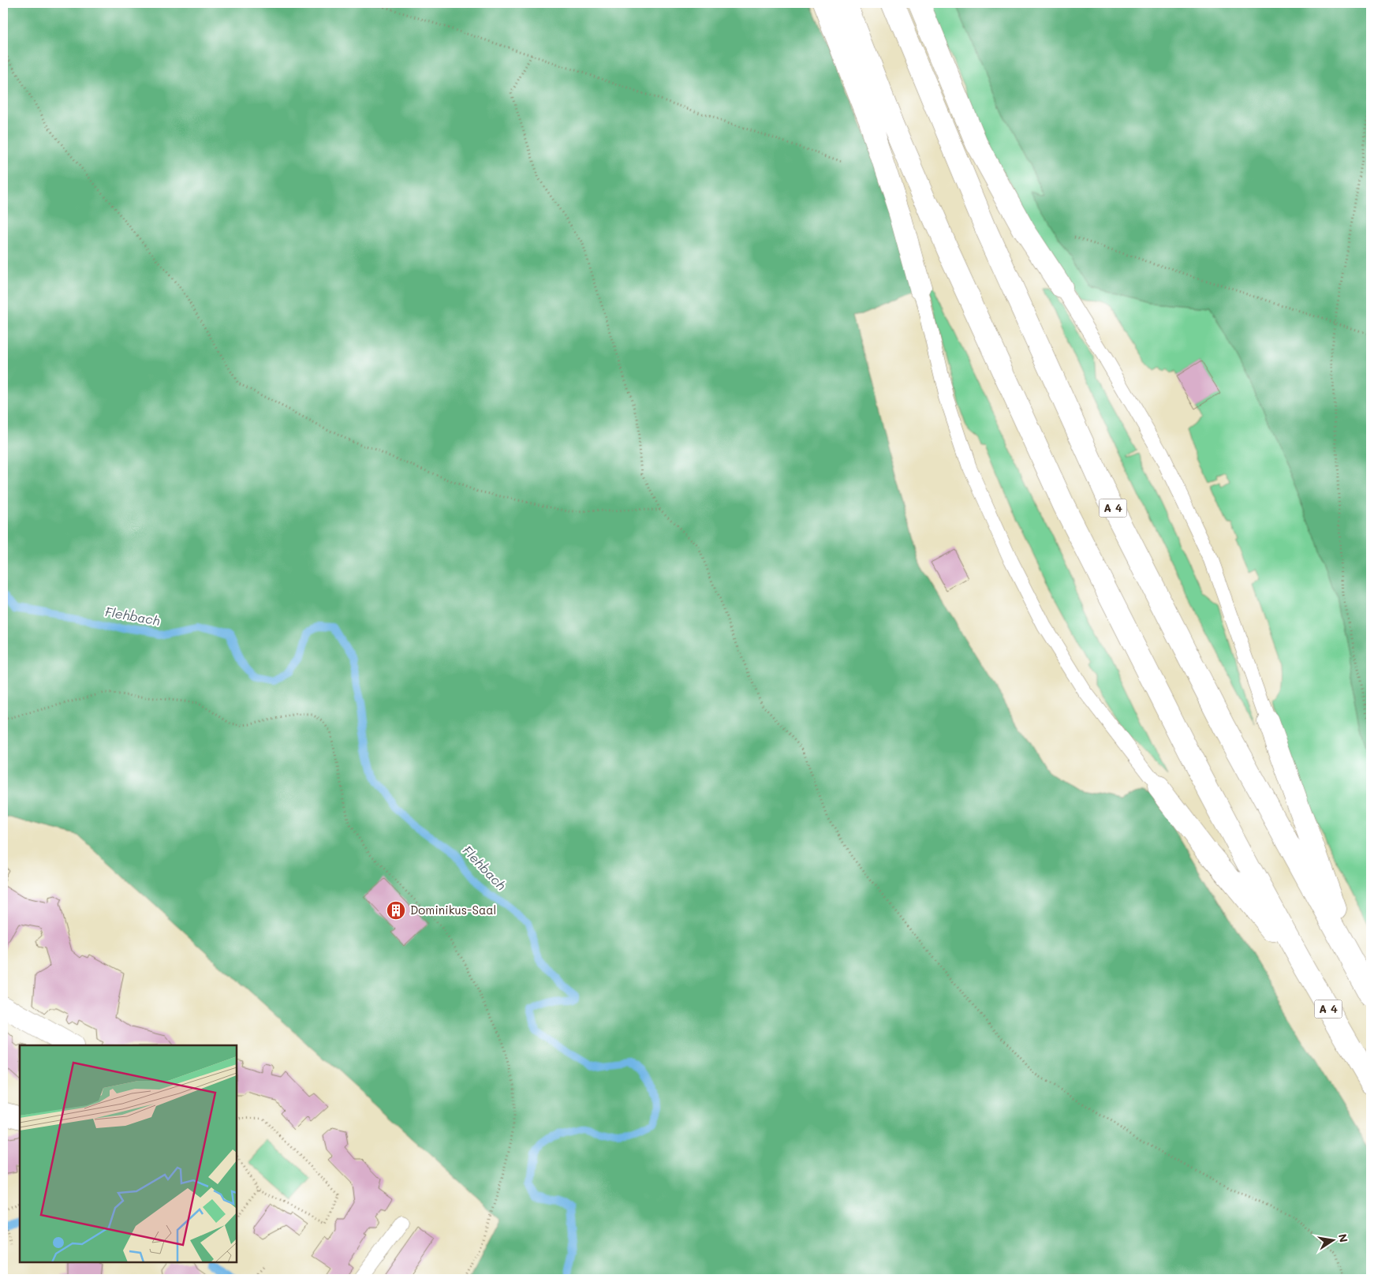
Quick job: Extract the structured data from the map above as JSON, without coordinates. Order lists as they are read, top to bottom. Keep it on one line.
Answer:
{"streets":{"main road":["A 4"]},"water":["Flehbach"],"places":{"building":["Dominikus-Saal"]},"north":"right"}
